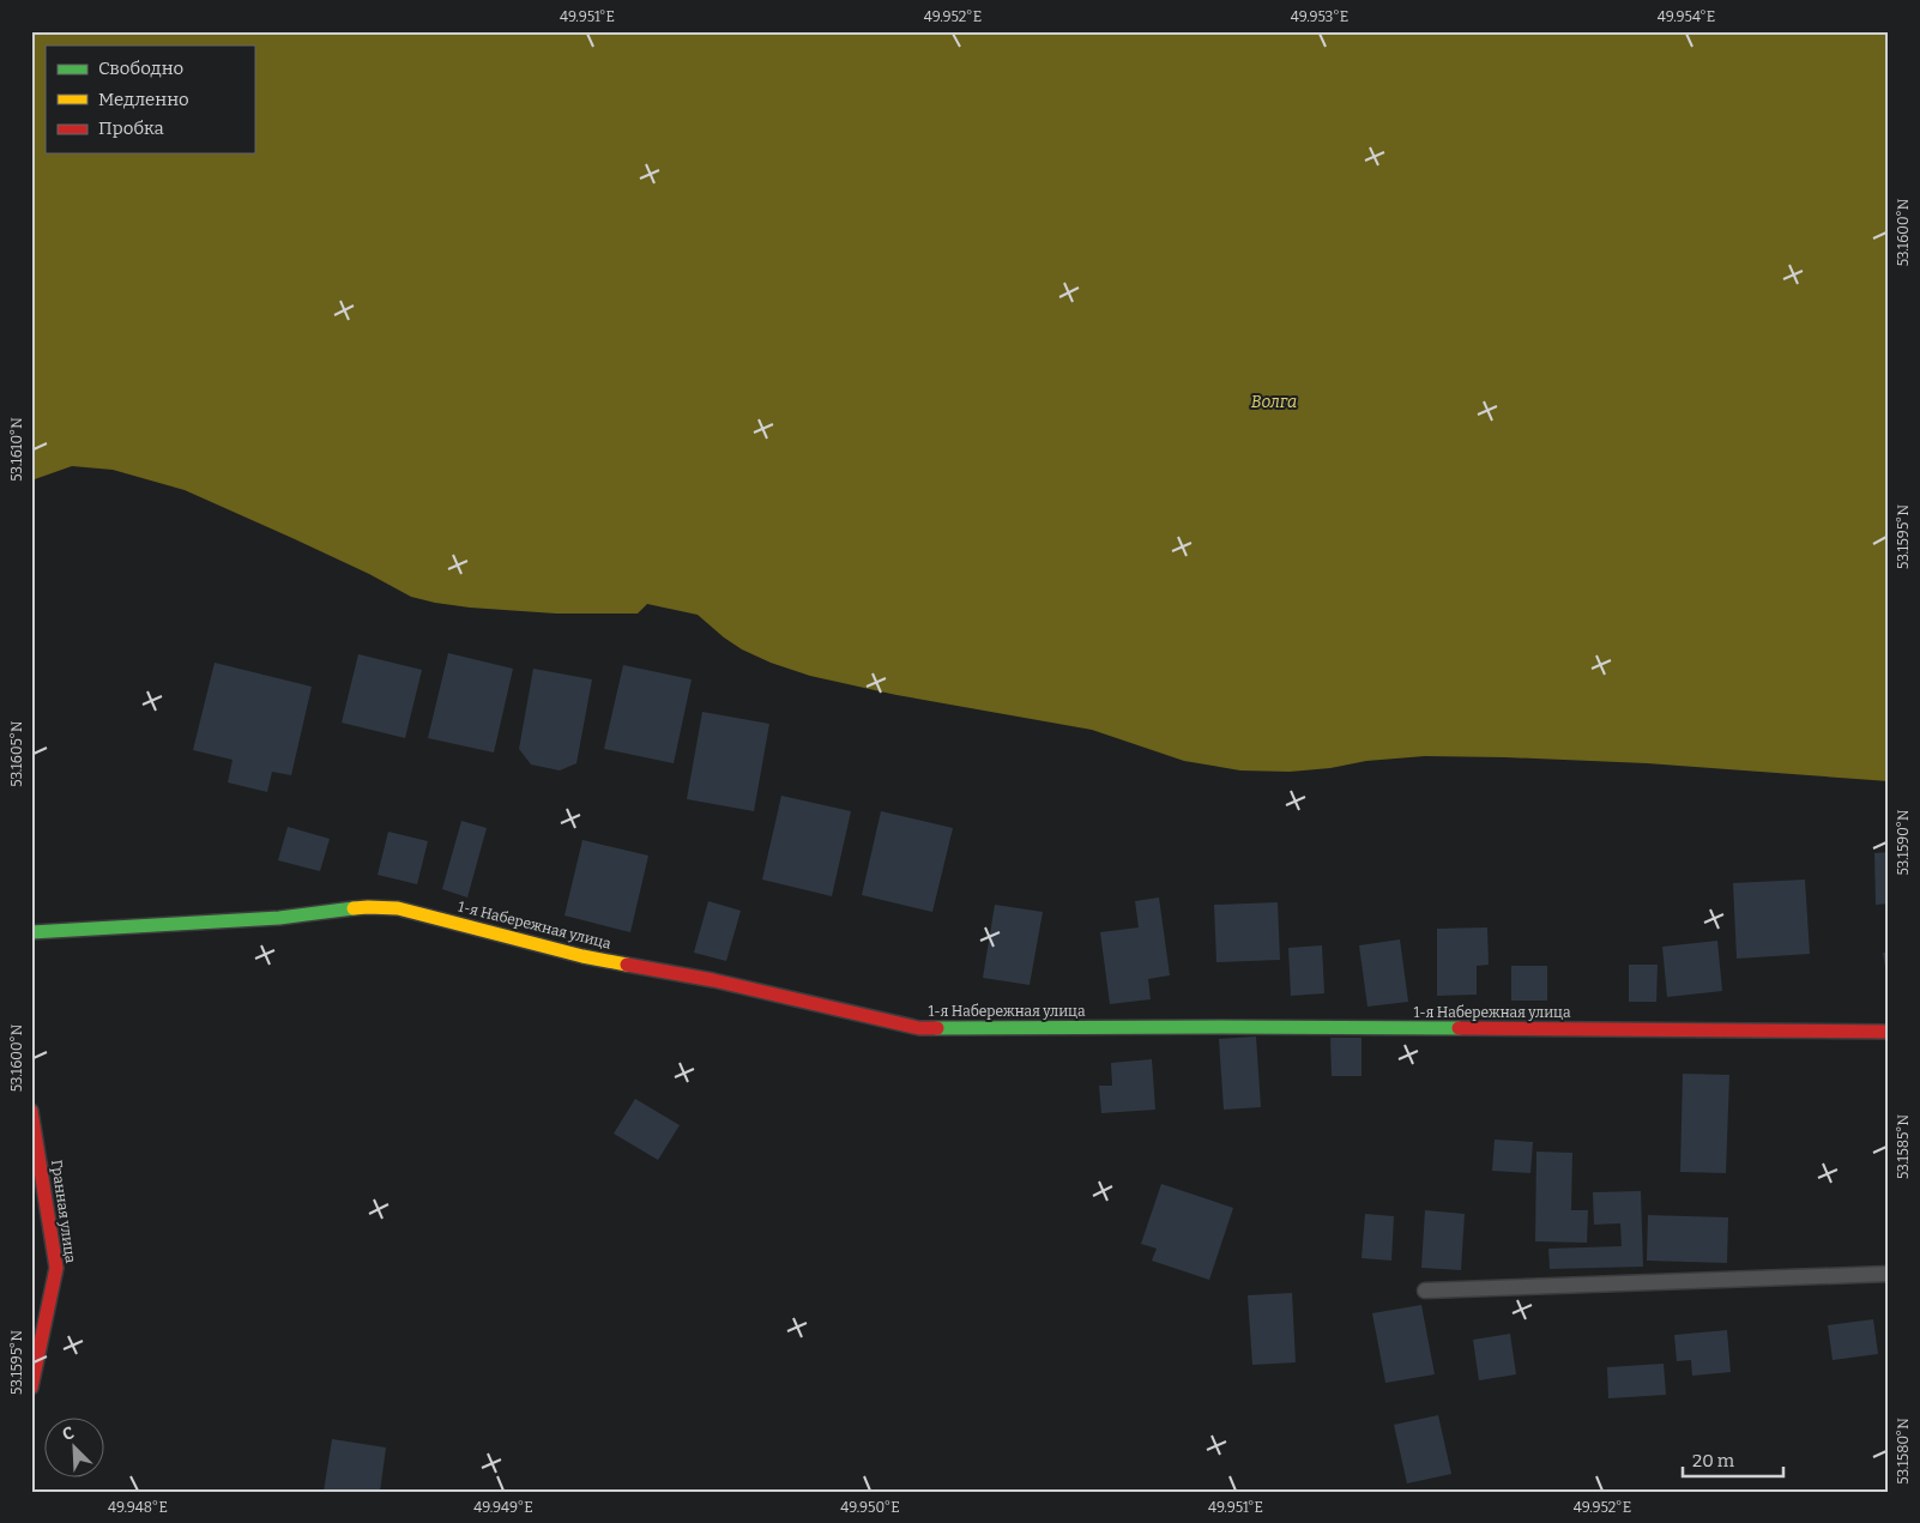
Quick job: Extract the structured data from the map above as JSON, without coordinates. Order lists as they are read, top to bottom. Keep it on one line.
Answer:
{"streets":{"street":["1-я Набережная улица","Гранная улица"]},"water":["Волга"],"legend":["Свободно","Медленно","Пробка"],"scale_bar":"20 m","north":"top left","coordinates":["49.951°E","49.952°E","49.953°E","49.954°E","53.1600°N","53.1610°N","53.1595°N","53.1605°N","53.1590°N","53.1585°N","53.1580°N","49.948°E","49.949°E","49.950°E"]}
